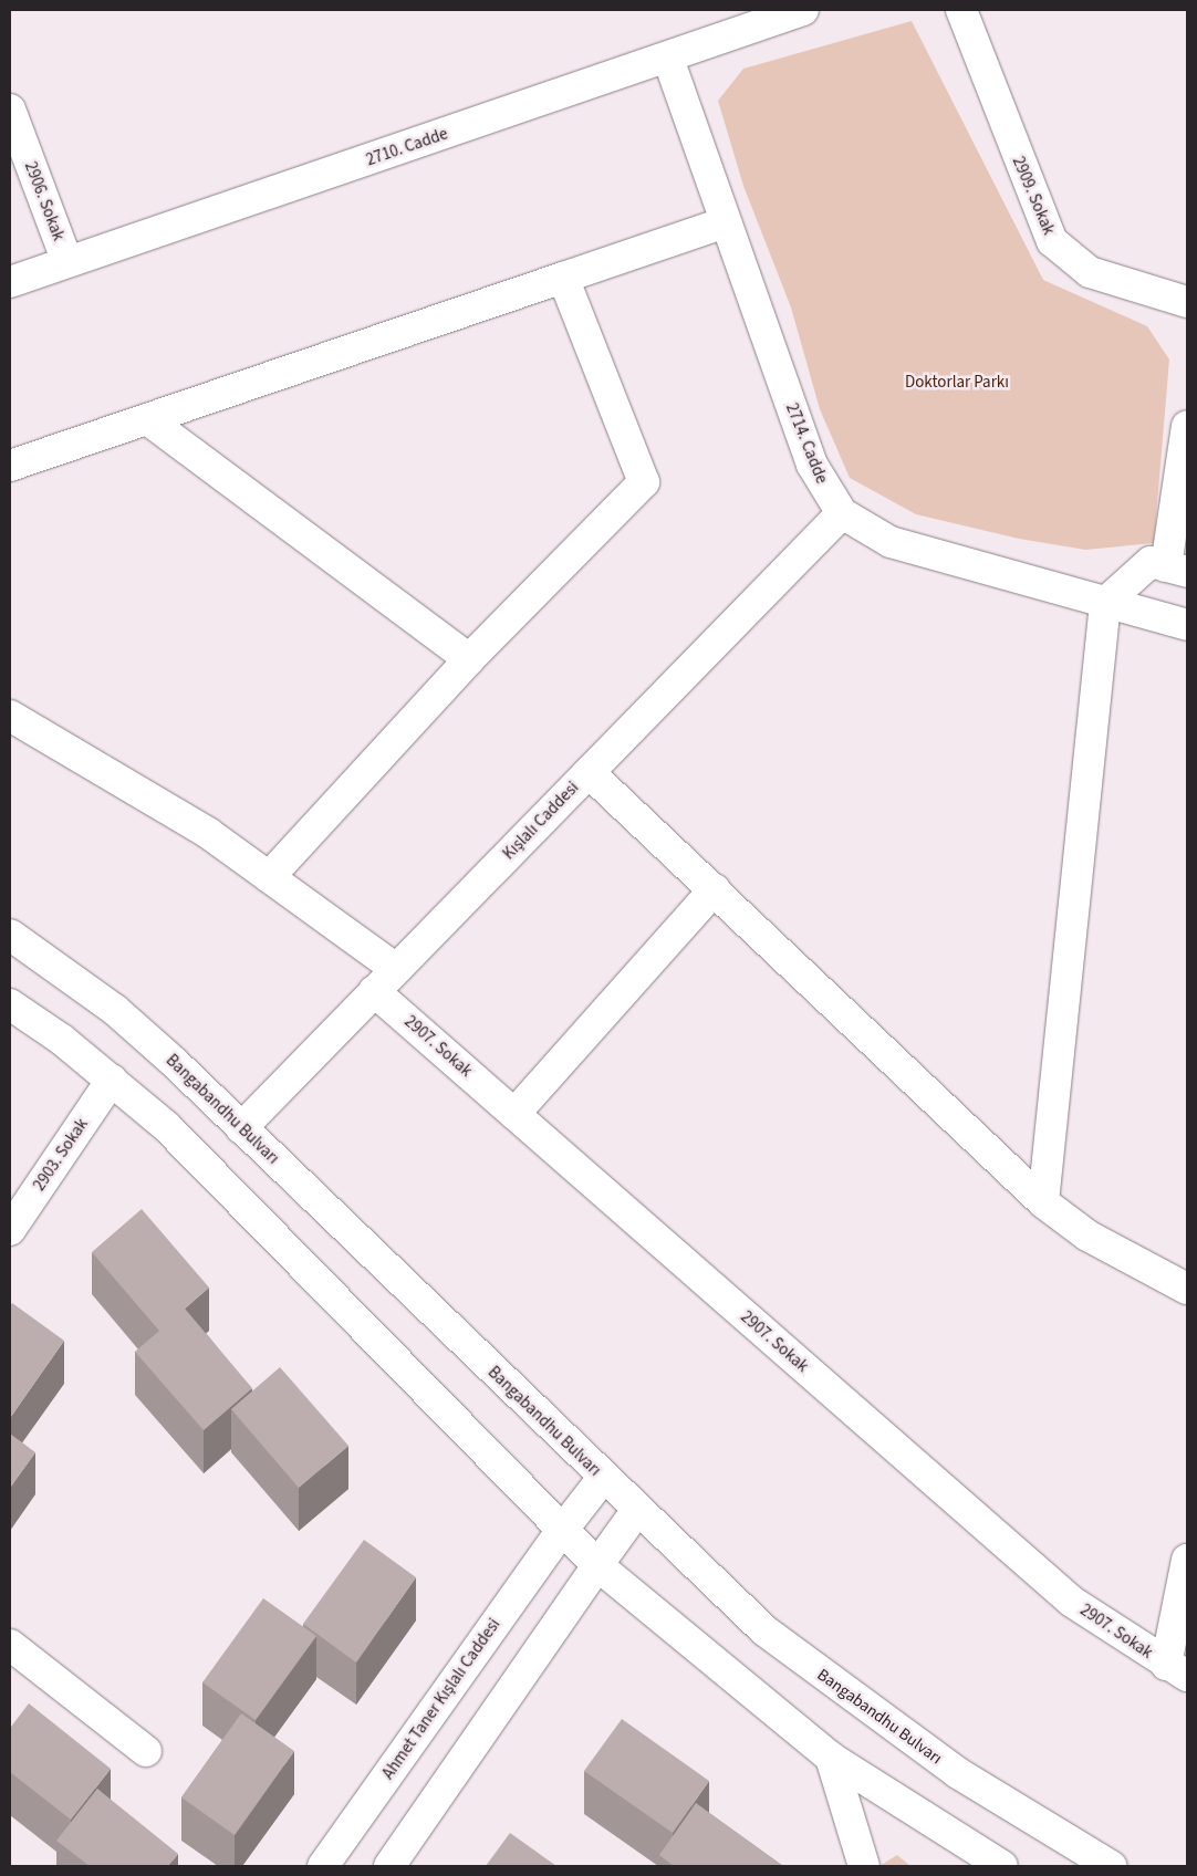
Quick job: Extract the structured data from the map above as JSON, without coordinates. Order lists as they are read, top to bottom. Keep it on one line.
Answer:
{"streets":{"street":["2710. Cadde","2909. Sokak","2906. Sokak","2714. Cadde","Kışlalı Caddesi","2907. Sokak","Bangabandhu Bulvarı","2903. Sokak","Ahmet Taner Kışlalı Caddesi"]},"crossings":[["2710. Cadde","2906. Sokak"],["2710. Cadde","2714. Cadde"],["2714. Cadde","Kışlalı Caddesi"],["Kışlalı Caddesi","2907. Sokak"],["Kışlalı Caddesi","Bangabandhu Bulvarı"],["Bangabandhu Bulvarı","Ahmet Taner Kışlalı Caddesi"]],"parks":["Doktorlar Parkı"]}
